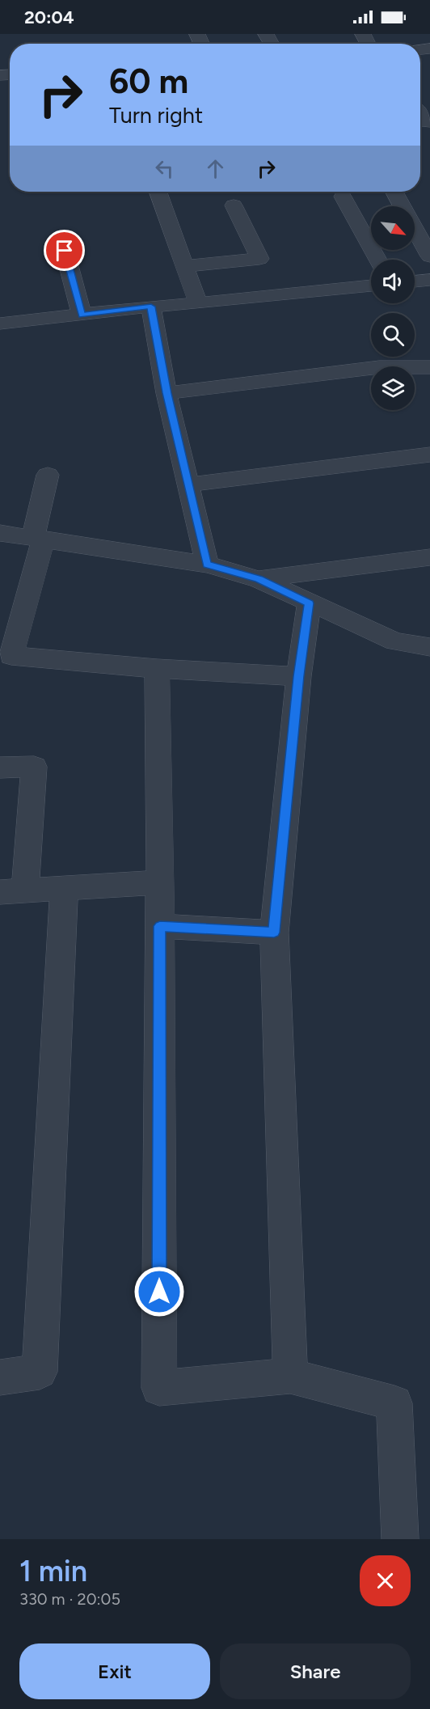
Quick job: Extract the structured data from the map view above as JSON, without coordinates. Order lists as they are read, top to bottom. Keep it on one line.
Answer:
{"north":"bottom right","page":{"status":"20:04","turn":["60 m","Turn right"],"heading":["1 min","330 m · 20:05"],"buttons":["Exit","Share"]}}
